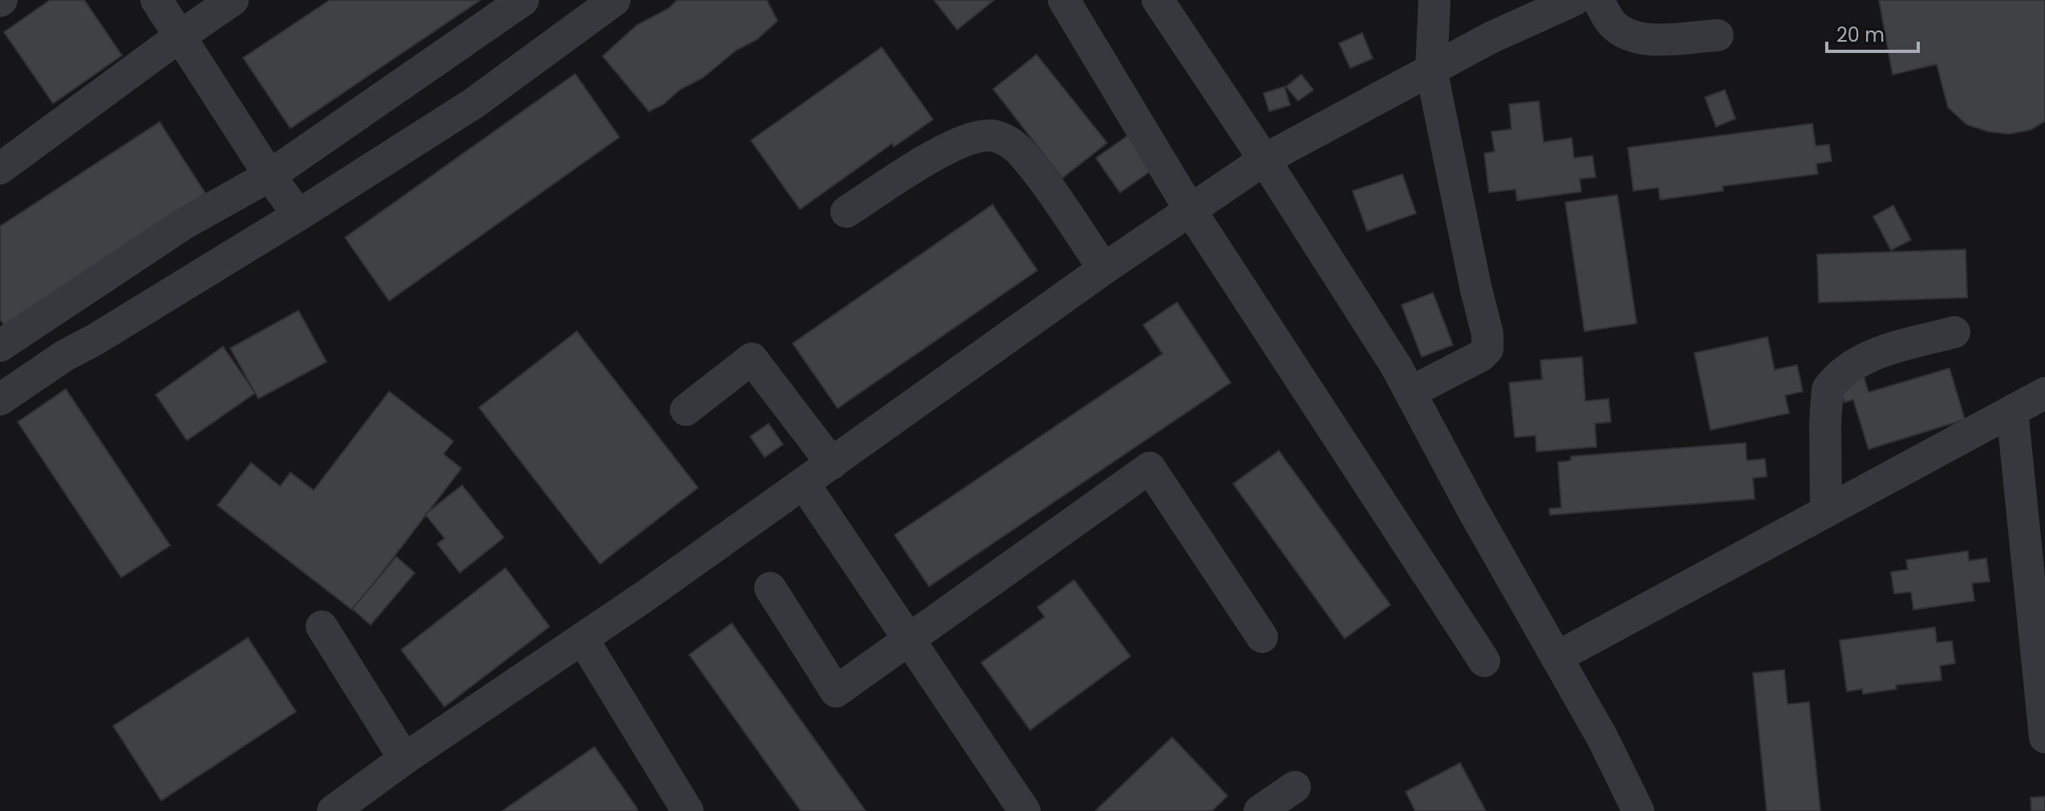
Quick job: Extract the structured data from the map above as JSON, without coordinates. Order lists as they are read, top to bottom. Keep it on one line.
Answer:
{"scale_bar":"20 m"}
